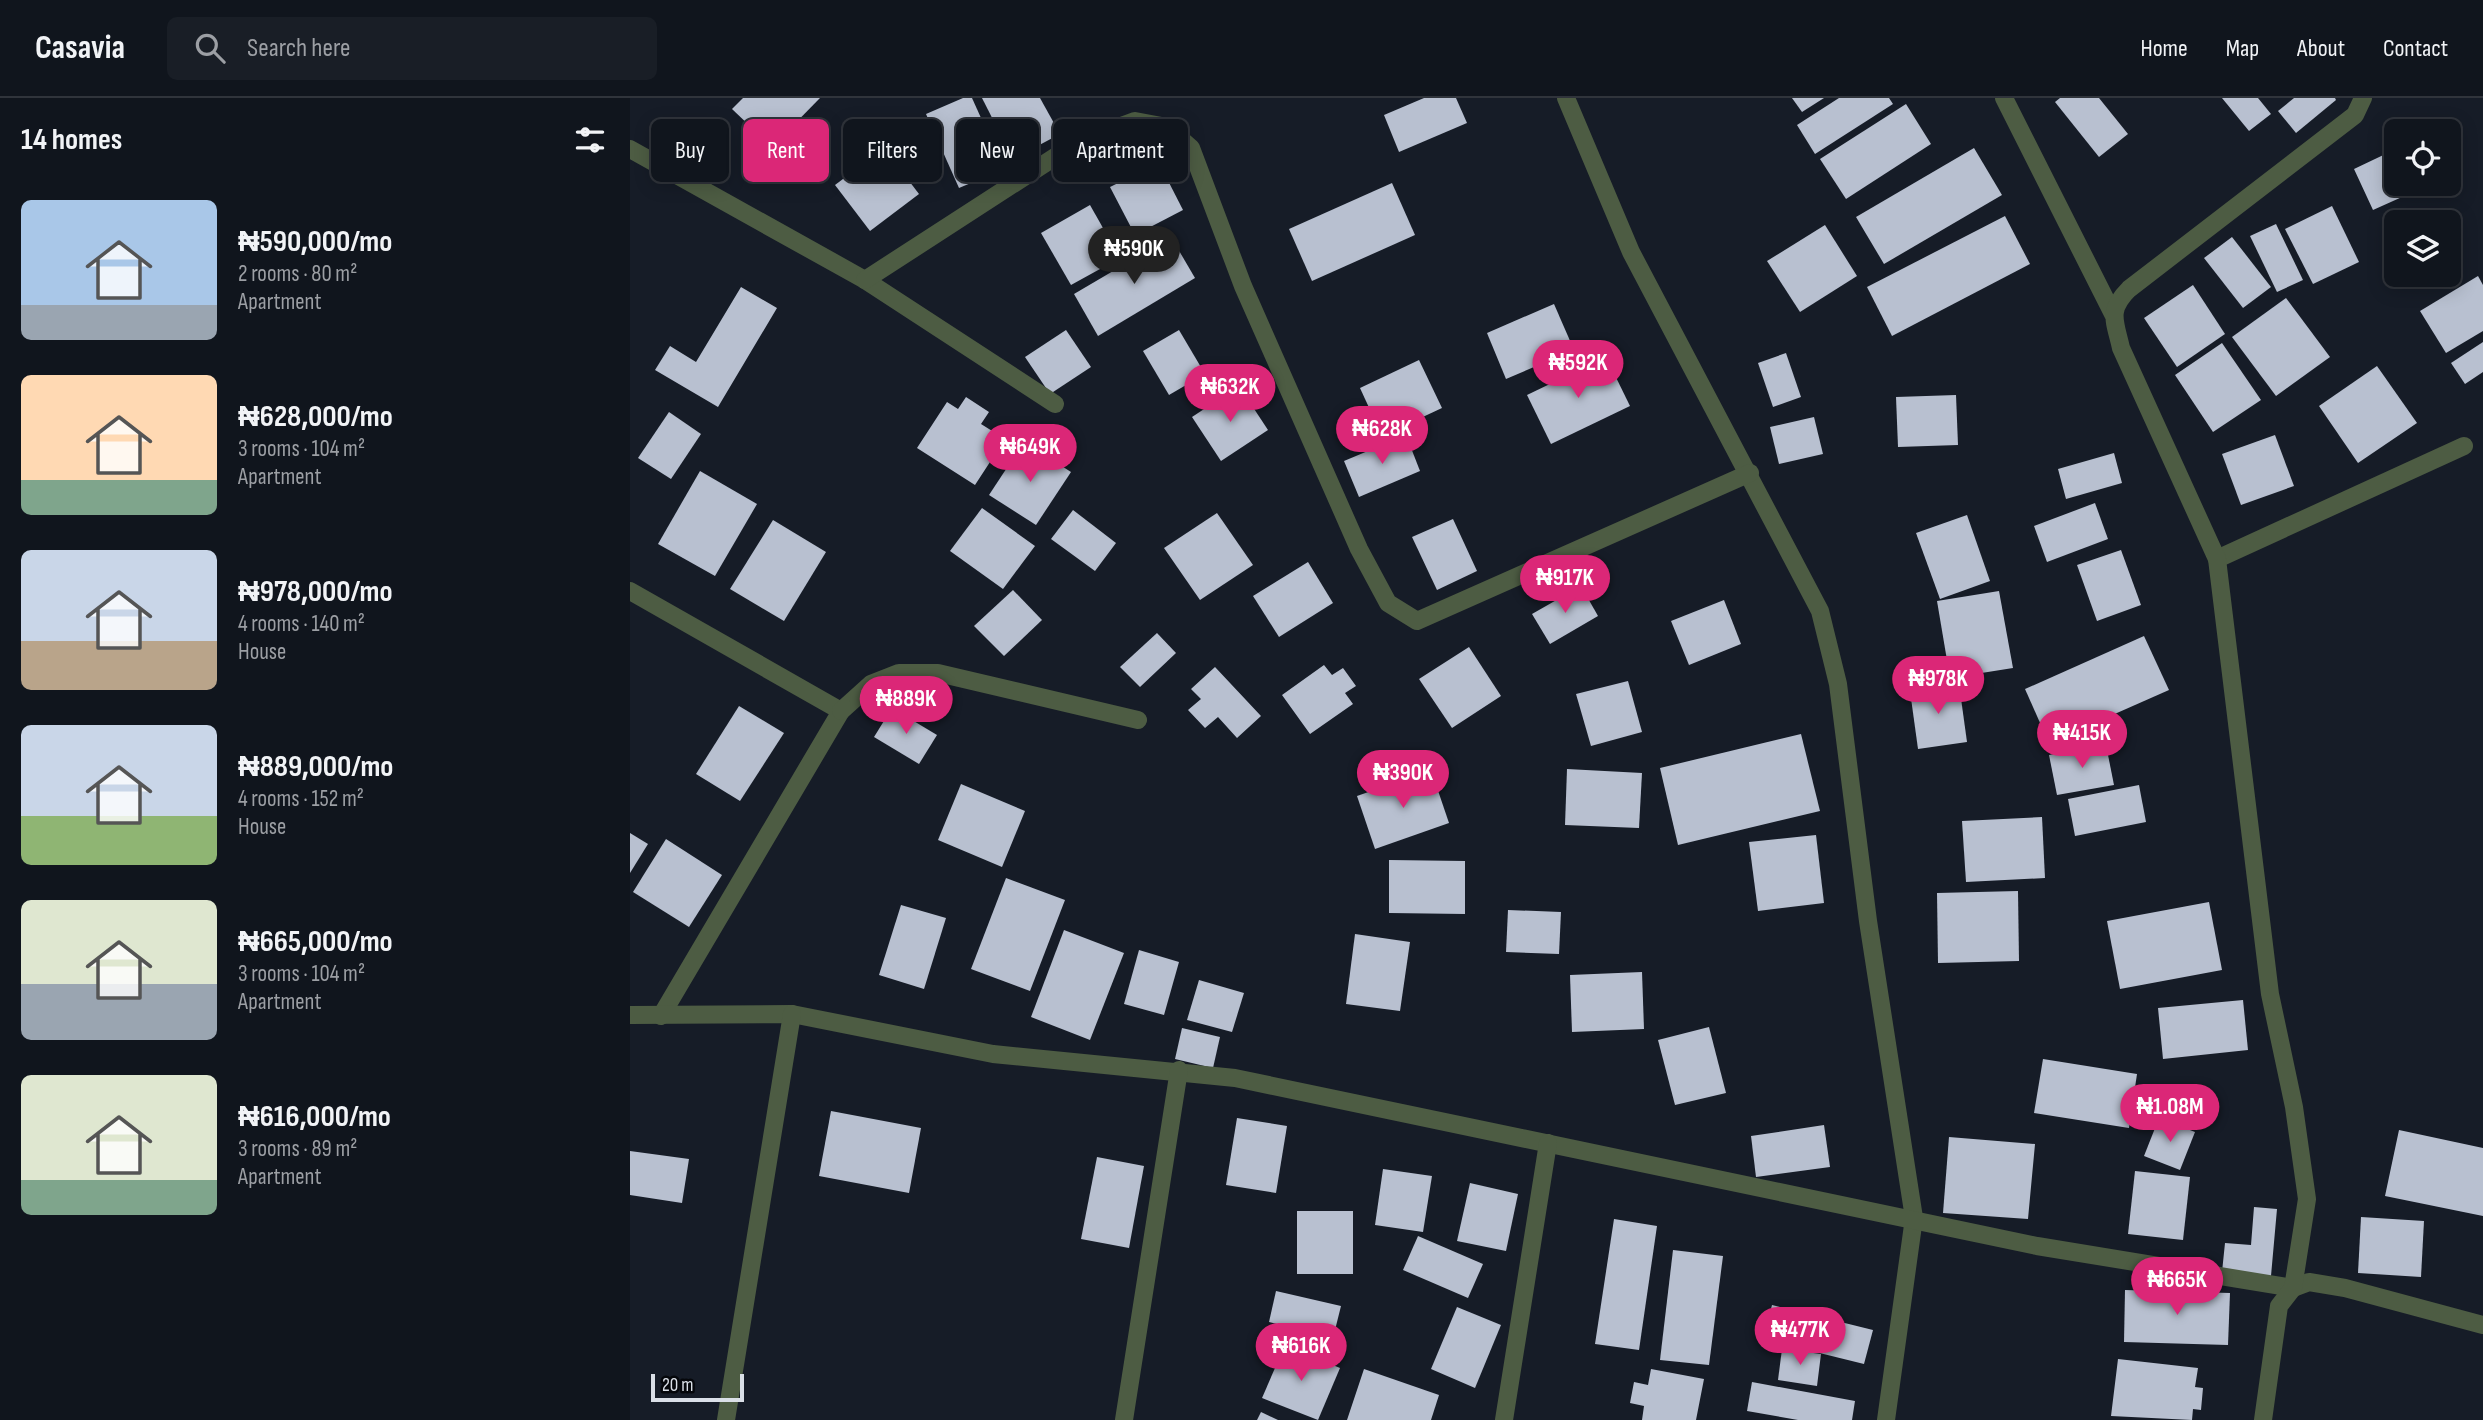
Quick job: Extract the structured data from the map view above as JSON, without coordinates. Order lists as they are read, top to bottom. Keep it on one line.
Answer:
{"scale_bar":"20 m","page":{"header":"Casavia","search":"Search here","nav":["Home","Map","About","Contact"],"heading":"14 homes","chip":["Buy","Rent","Filters","New","Apartment"],"list":[{"name":"₦590,000/mo","note":"2 rooms · 80 m² · Apartment"},{"name":"₦628,000/mo","note":"3 rooms · 104 m² · Apartment"},{"name":"₦978,000/mo","note":"4 rooms · 140 m² · House"},{"name":"₦889,000/mo","note":"4 rooms · 152 m² · House"},{"name":"₦665,000/mo","note":"3 rooms · 104 m² · Apartment"},{"name":"₦616,000/mo","note":"3 rooms · 89 m² · Apartment"}],"price":["₦590K","₦592K","₦632K","₦628K","₦649K","₦917K","₦978K","₦889K","₦415K","₦390K","₦1.08M","₦665K","₦477K","₦616K"],"scale":"20 m"}}
